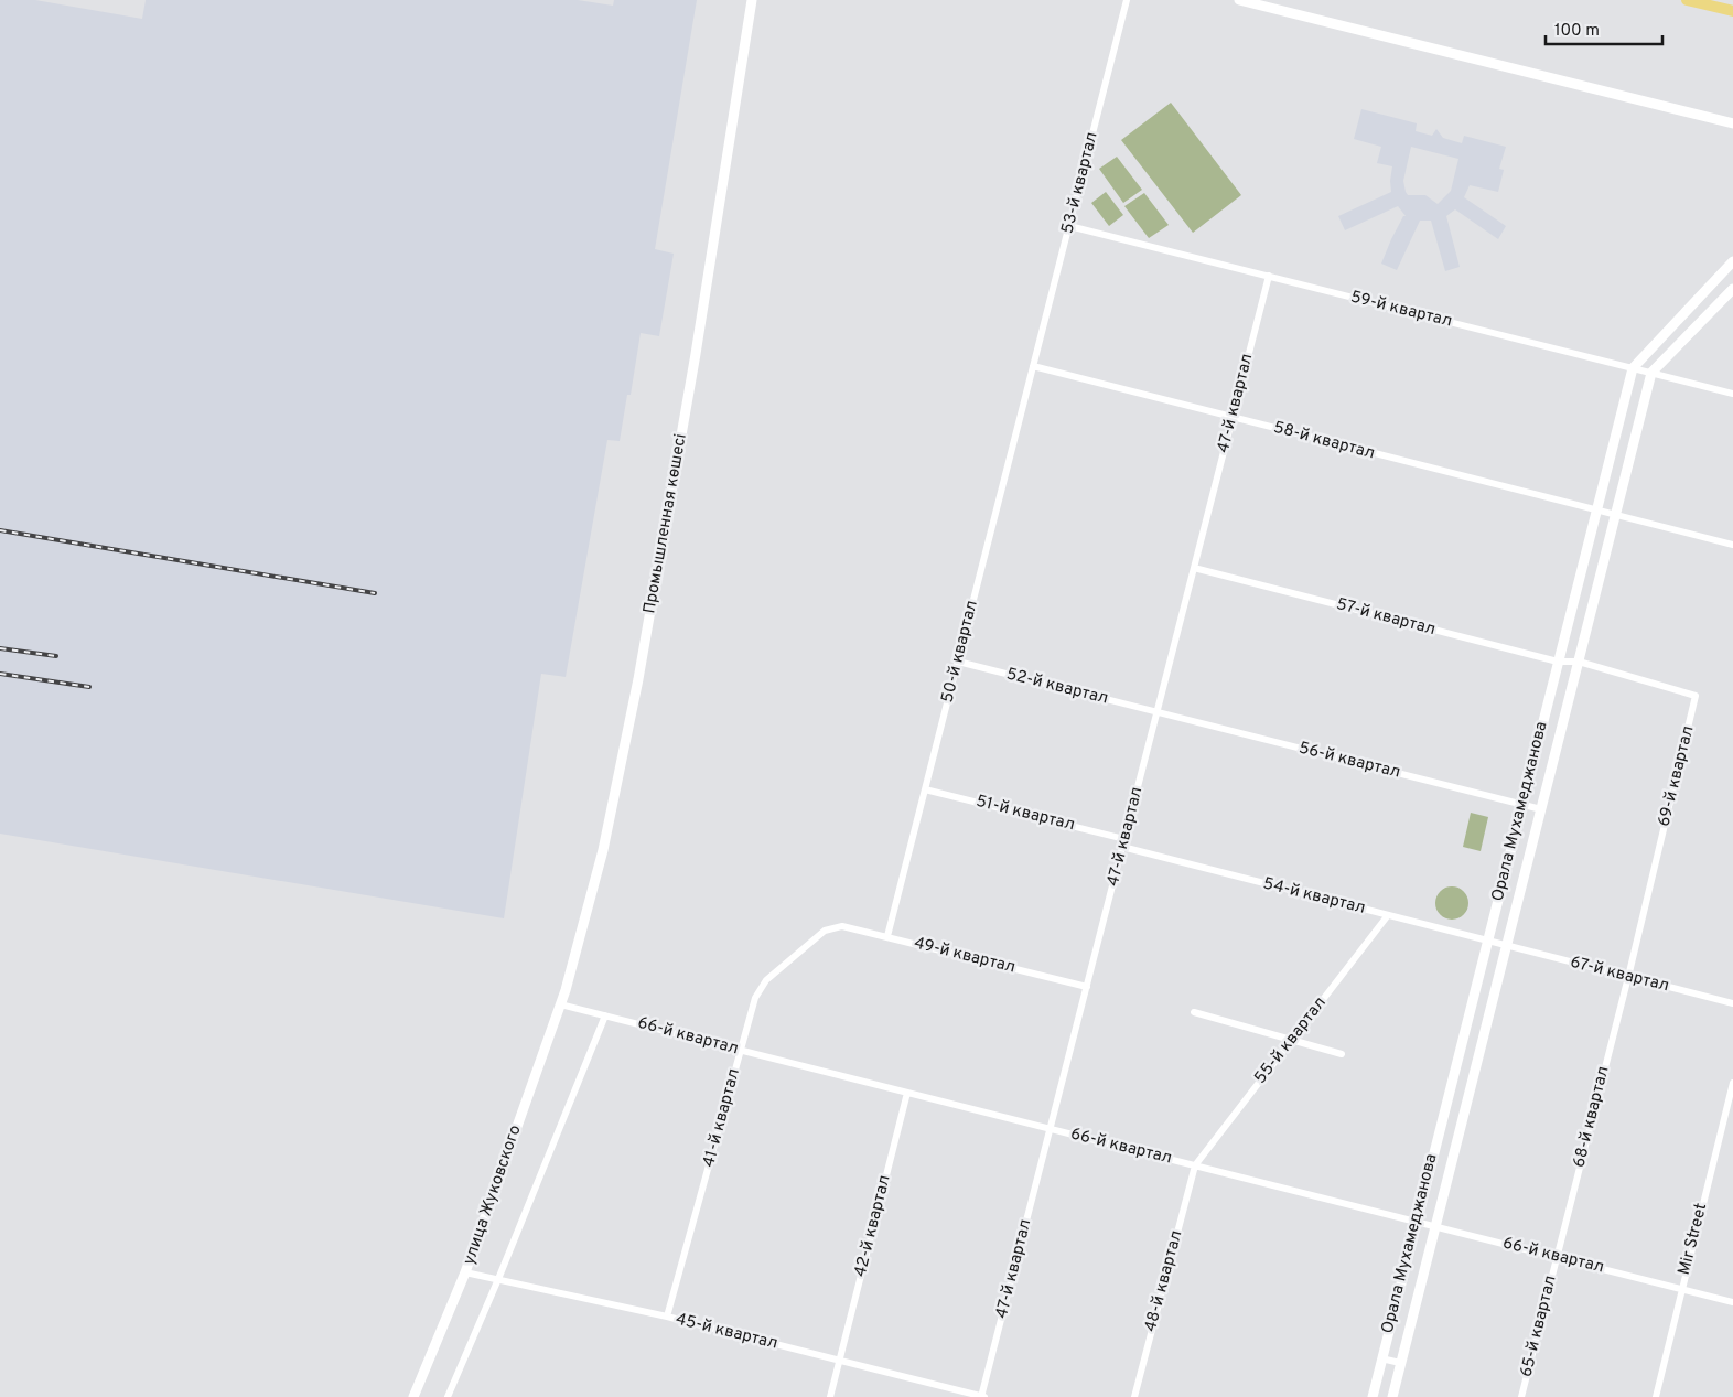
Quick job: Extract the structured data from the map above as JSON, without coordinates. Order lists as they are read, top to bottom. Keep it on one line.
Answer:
{"streets":{"street":["53-й квартал","59-й квартал","47-й квартал","58-й квартал","Промышленная көшесі","57-й квартал","50-й квартал","52-й квартал","56-й квартал","69-й квартал","Орала Мухамеджанова","51-й квартал","54-й квартал","49-й квартал","67-й квартал","66-й квартал","55-й квартал","68-й квартал","41-й квартал","улица Жуковского","42-й квартал","Mir Street","48-й квартал","65-й квартал","45-й квартал"]},"crossings":[["53-й квартал","59-й квартал"],["53-й квартал","58-й квартал"],["53-й квартал","50-й квартал"],["59-й квартал","47-й квартал"],["59-й квартал","Орала Мухамеджанова"],["47-й квартал","58-й квартал"],["47-й квартал","57-й квартал"],["47-й квартал","52-й квартал"],["47-й квартал","56-й квартал"],["47-й квартал","51-й квартал"],["47-й квартал","54-й квартал"],["47-й квартал","49-й квартал"],["47-й квартал","66-й квартал"],["47-й квартал","45-й квартал"],["58-й квартал","50-й квартал"],["58-й квартал","Орала Мухамеджанова"],["Промышленная көшесі","улица Жуковского"],["57-й квартал","69-й квартал"],["57-й квартал","Орала Мухамеджанова"],["50-й квартал","52-й квартал"],["50-й квартал","51-й квартал"],["50-й квартал","49-й квартал"],["52-й квартал","56-й квартал"],["56-й квартал","Орала Мухамеджанова"],["69-й квартал","Орала Мухамеджанова"],["69-й квартал","67-й квартал"],["69-й квартал","68-й квартал"],["Орала Мухамеджанова","54-й квартал"],["Орала Мухамеджанова","67-й квартал"],["Орала Мухамеджанова","66-й квартал"],["54-й квартал","67-й квартал"],["54-й квартал","55-й квартал"],["49-й квартал","41-й квартал"],["67-й квартал","68-й квартал"],["66-й квартал","55-й квартал"],["66-й квартал","68-й квартал"],["66-й квартал","41-й квартал"],["66-й квартал","улица Жуковского"],["66-й квартал","42-й квартал"],["66-й квартал","Mir Street"],["66-й квартал","48-й квартал"],["66-й квартал","65-й квартал"],["55-й квартал","48-й квартал"],["68-й квартал","65-й квартал"],["41-й квартал","45-й квартал"],["улица Жуковского","45-й квартал"],["42-й квартал","45-й квартал"]],"scale_bar":"100 m"}
